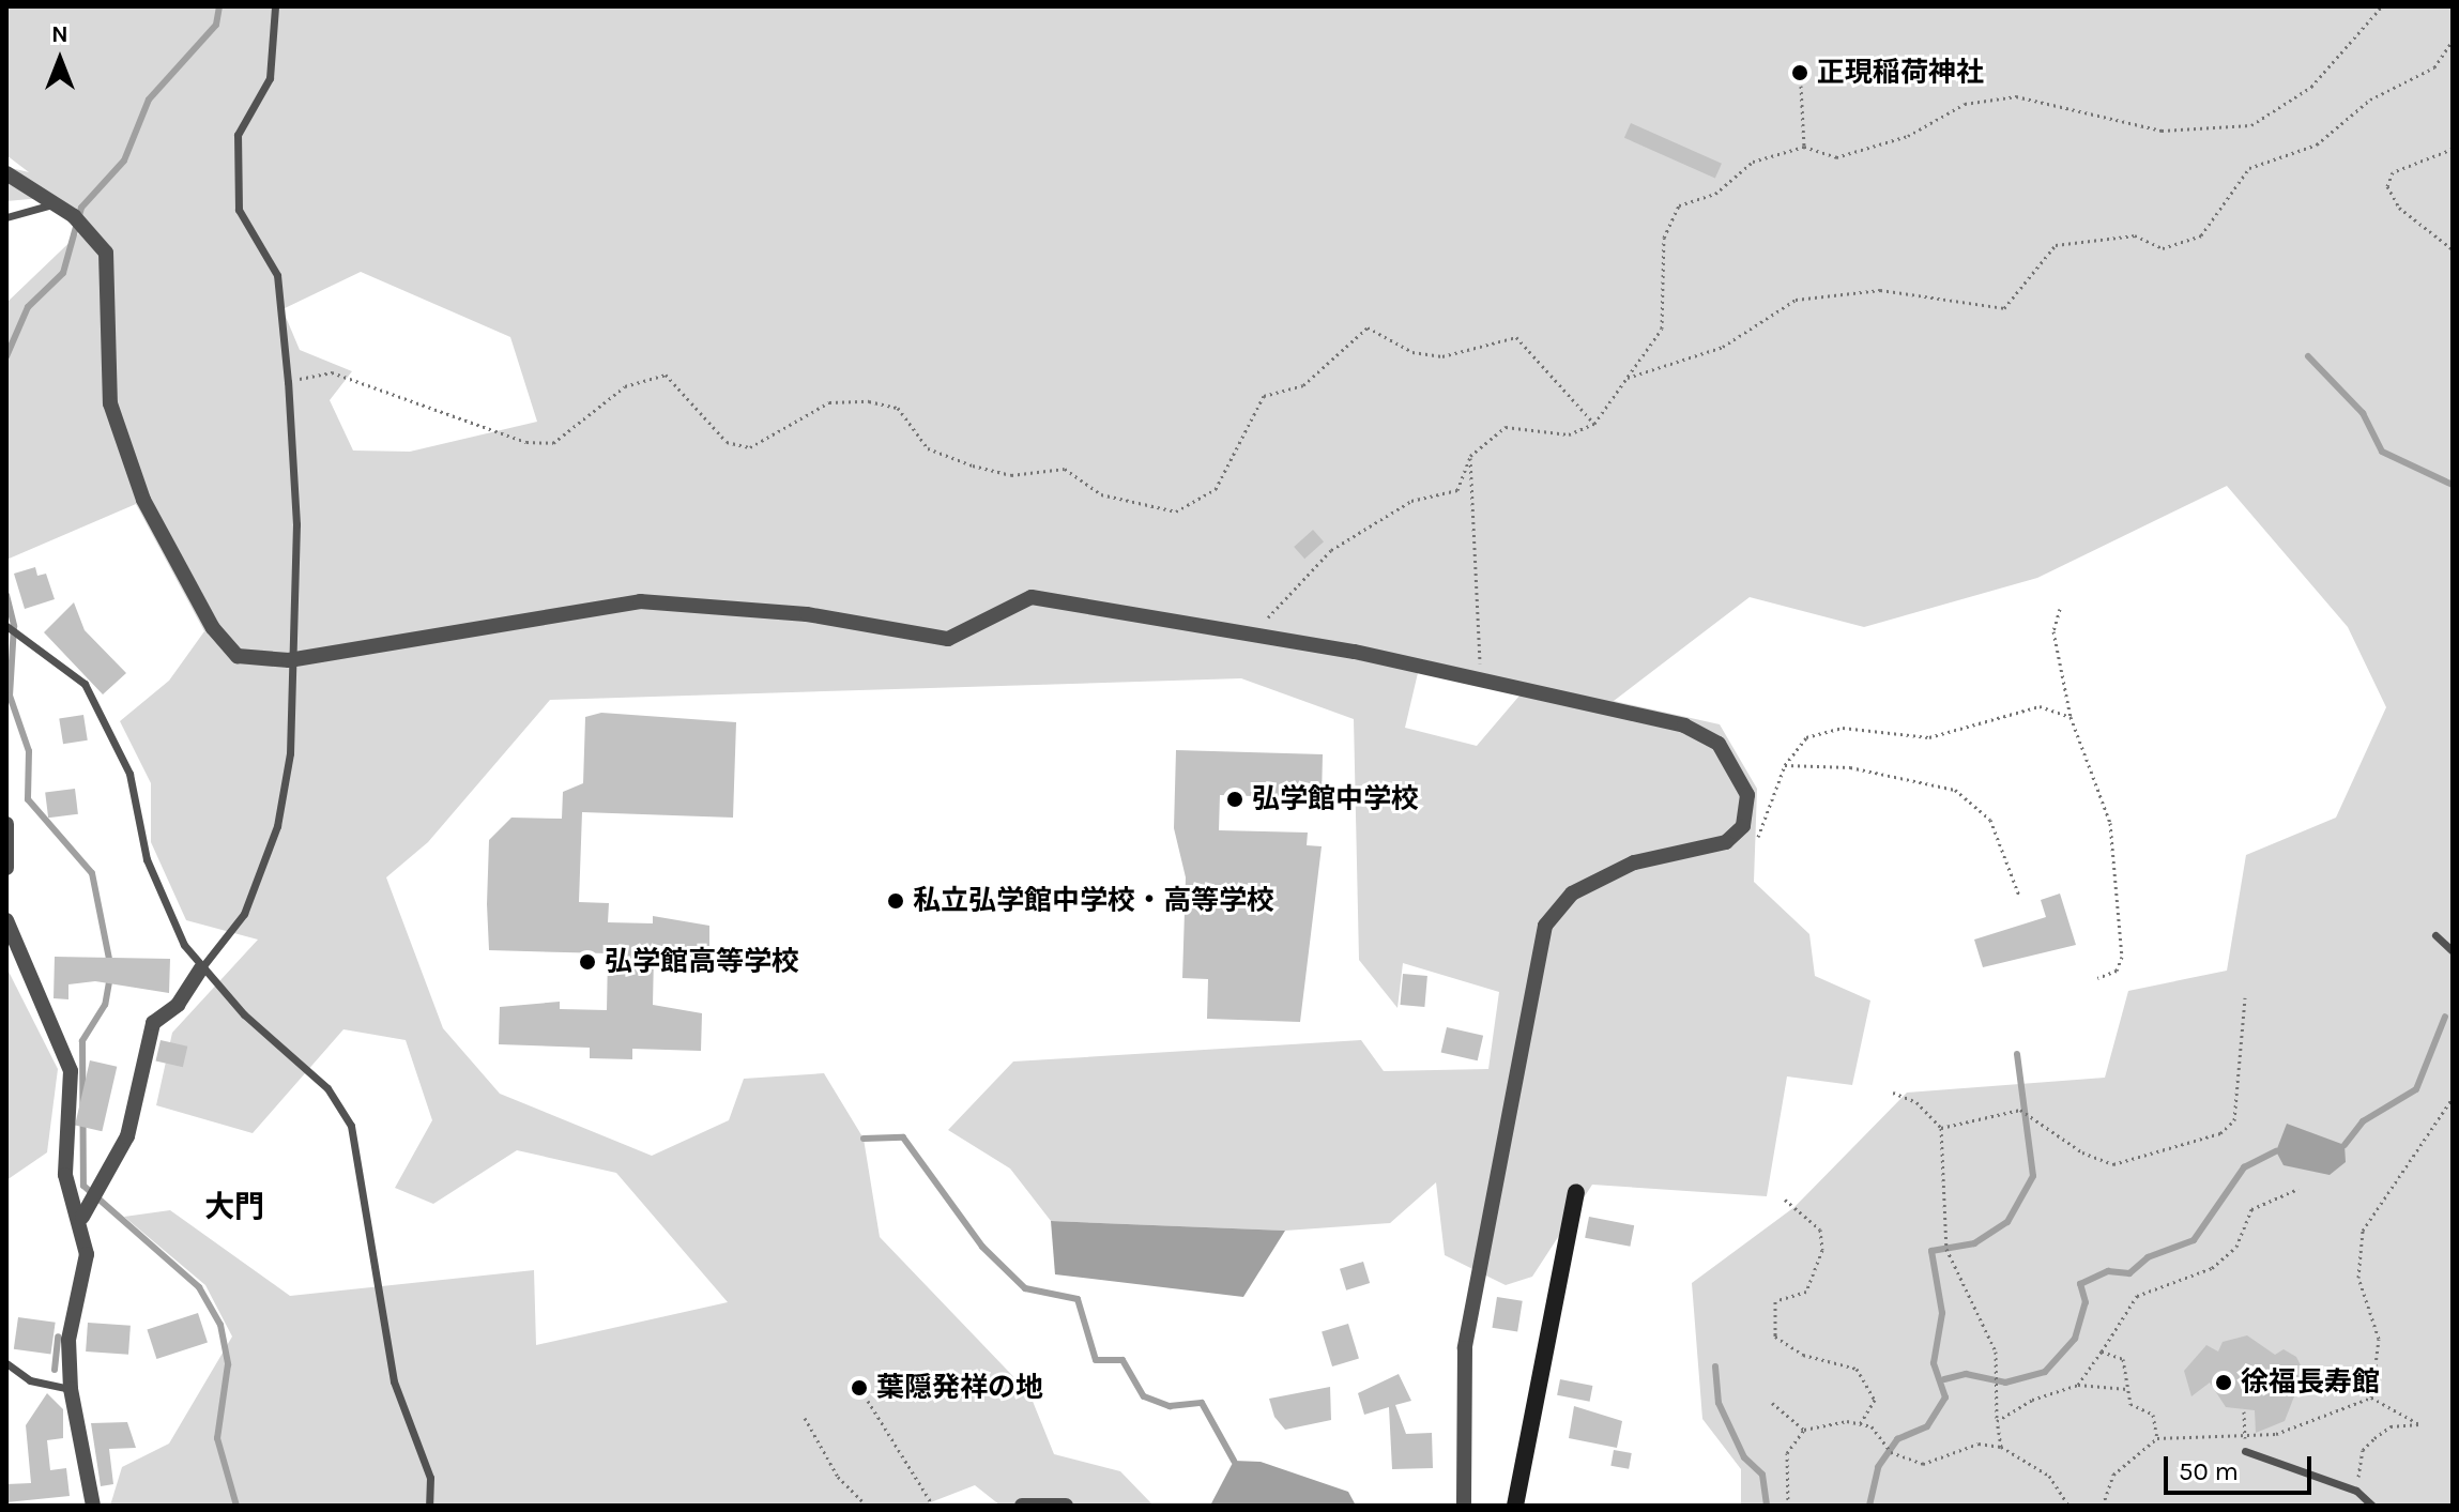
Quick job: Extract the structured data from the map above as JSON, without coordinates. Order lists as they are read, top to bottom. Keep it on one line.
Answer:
{"districts":["大門"],"places":["正現稲荷神社","弘学館中学校","私立弘学館中学校・高等学校","弘学館高等学校","徐福長寿館","葉隠発祥の地"],"scale_bar":"50 m","north":"top"}
